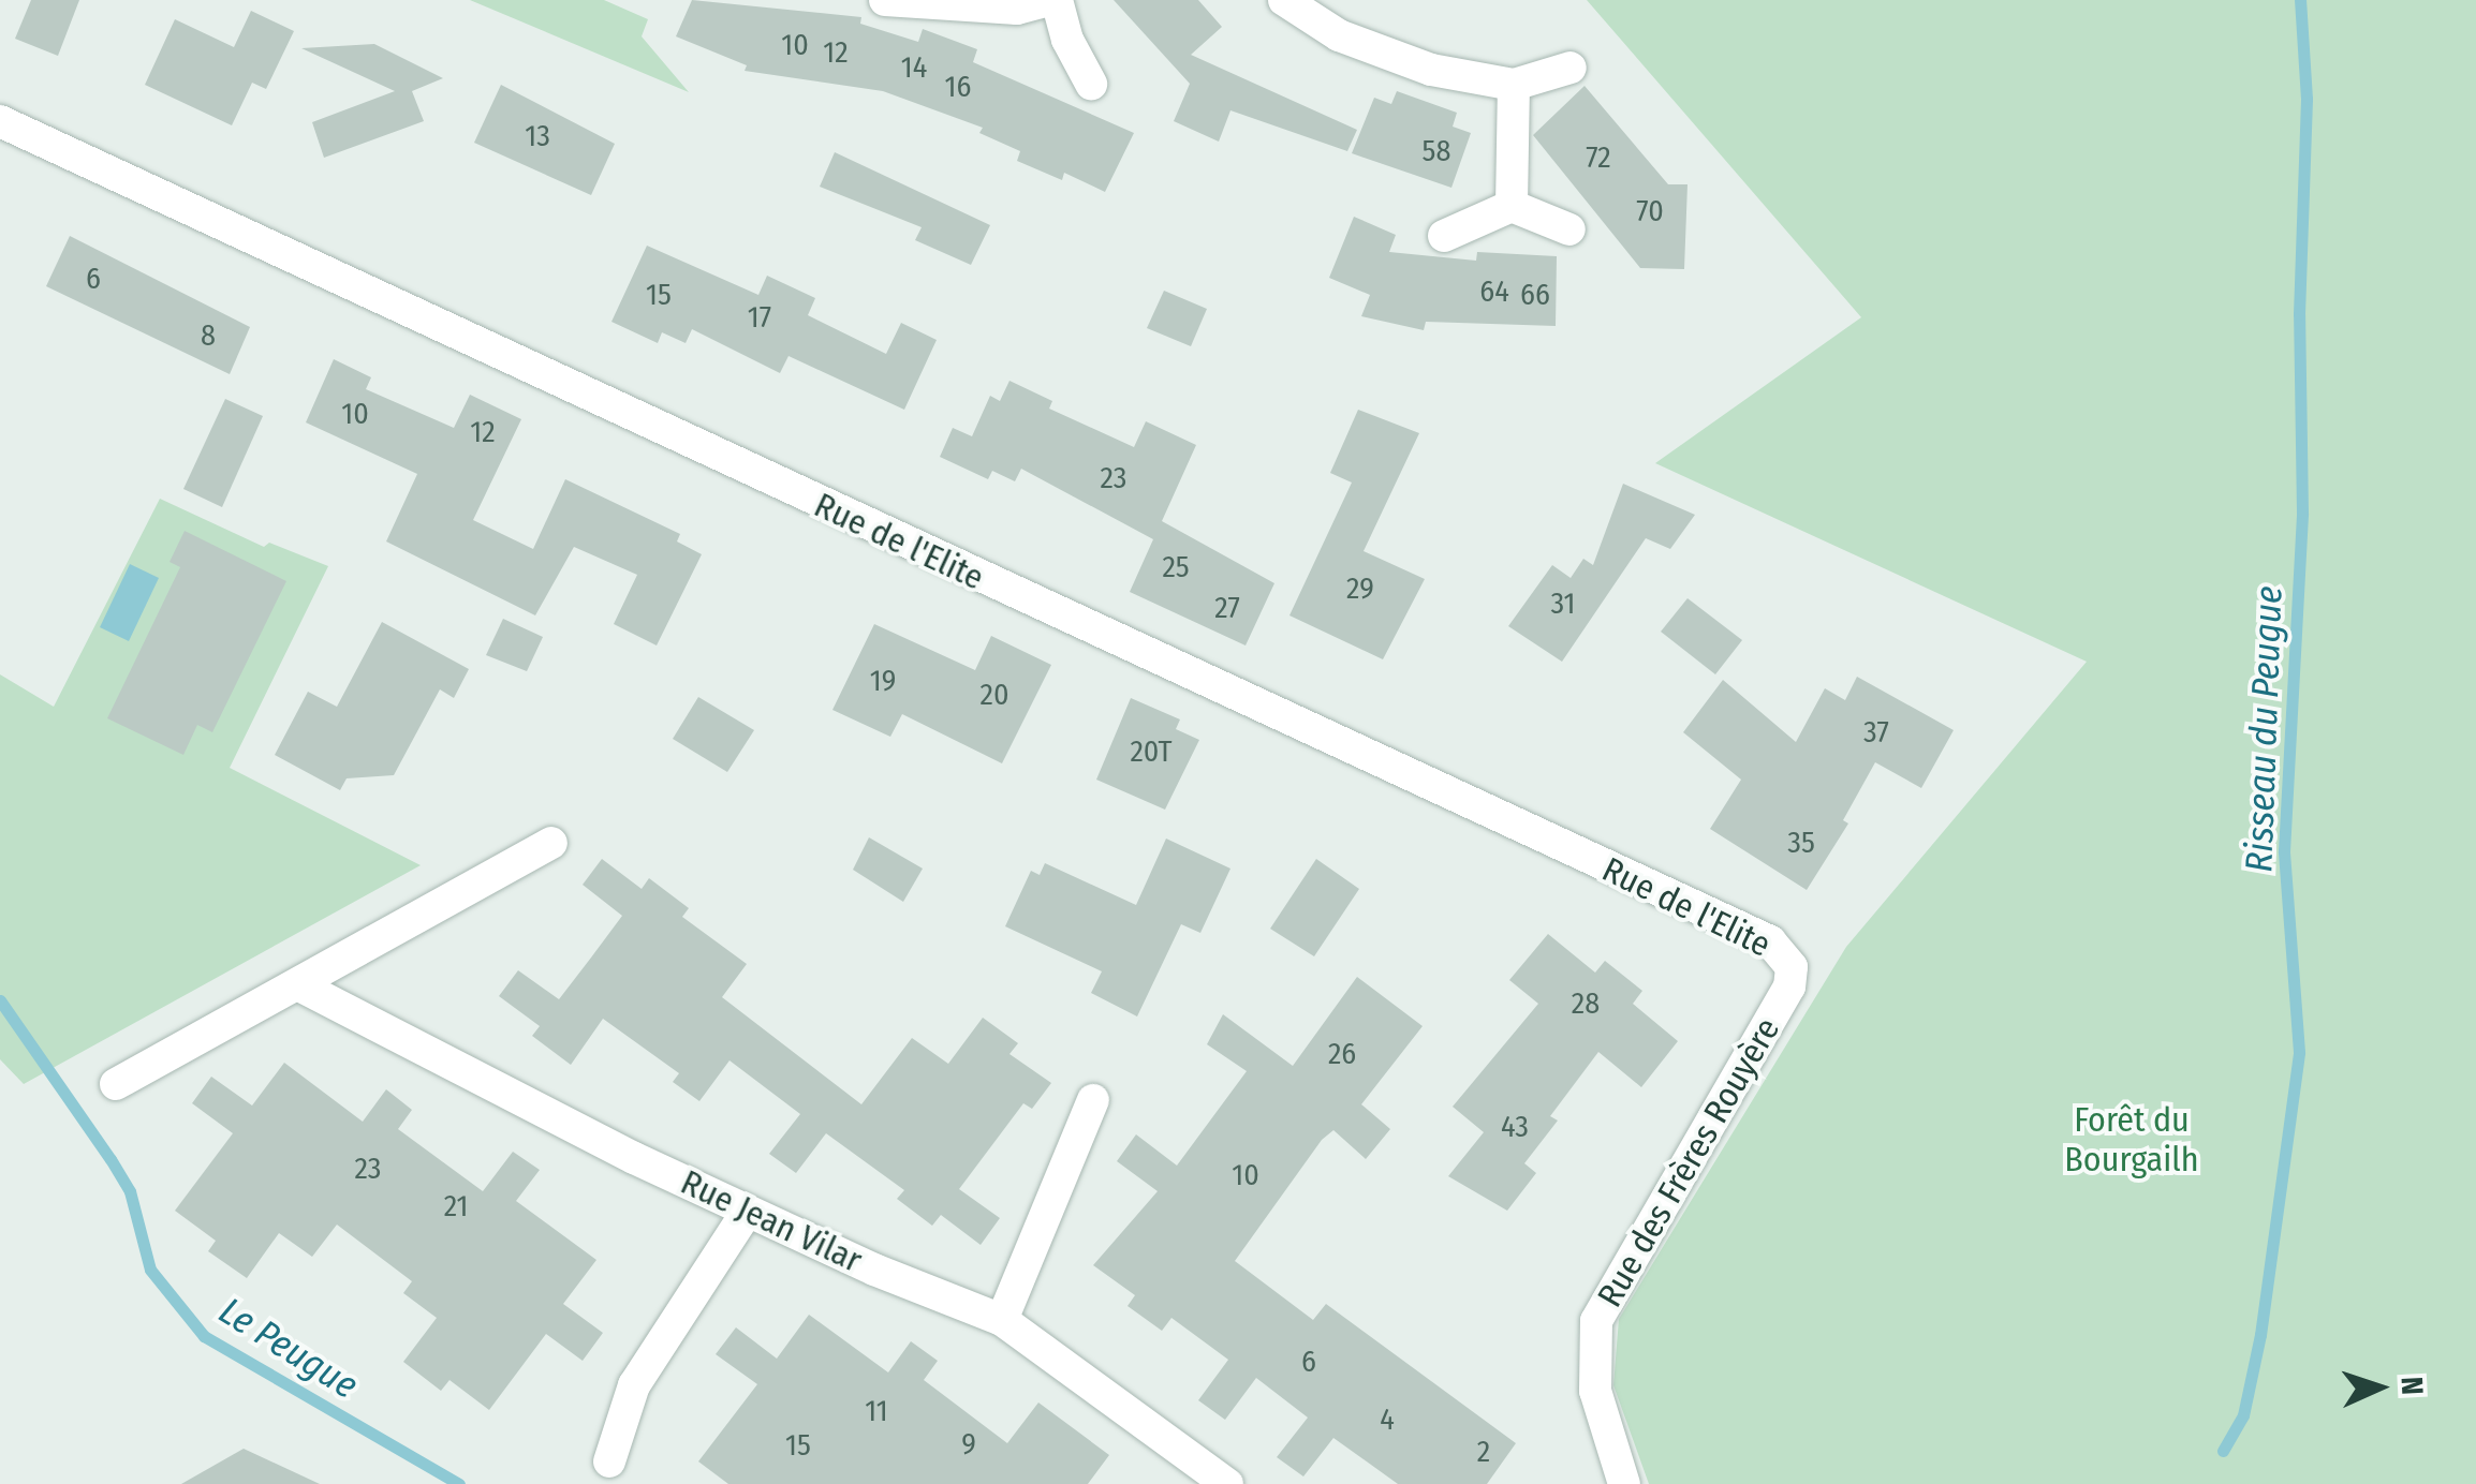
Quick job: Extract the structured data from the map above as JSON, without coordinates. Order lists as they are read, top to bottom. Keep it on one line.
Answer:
{"streets":{"street":["Rue de l'Elite","Rue des Frères Rouyère","Rue Jean Vilar"]},"crossings":[["Rue de l'Elite","Rue des Frères Rouyère"]],"water":["Risseau du Peugue","Le Peugue"],"parks":["Forêt du Bourgailh"],"house_numbers":["10","12","14","16","13","58","72","70","6","64","15","66","17","8","10","12","23","25","29","31","27","19","20","37","20T","35","28","26","43","23","10","21","6","11","4","9","15","2"],"north":"right"}
